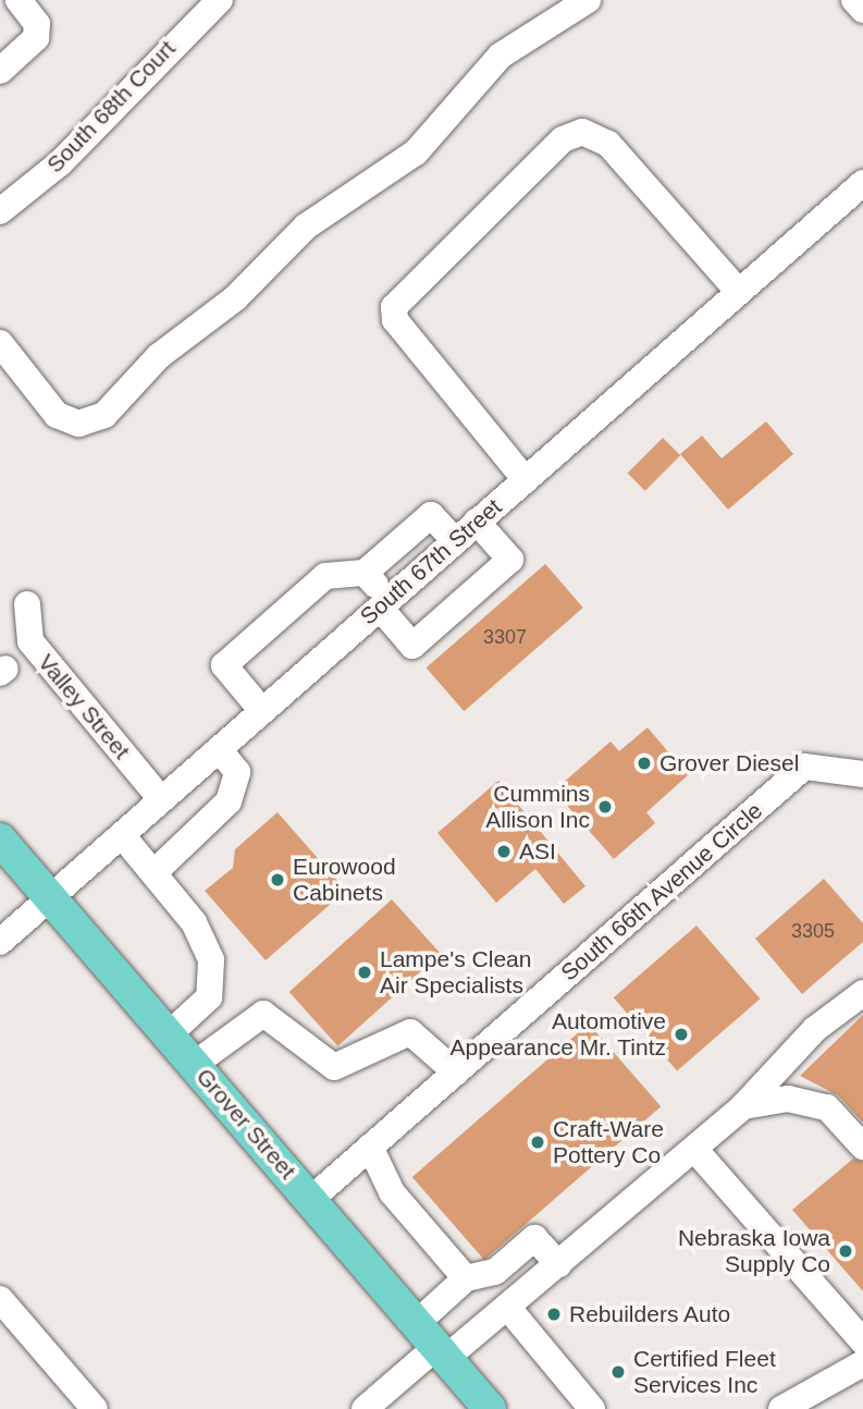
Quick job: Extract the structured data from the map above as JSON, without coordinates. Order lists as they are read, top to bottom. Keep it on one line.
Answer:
{"streets":{"main road":["Grover Street"],"street":["South 68th Court","South 67th Street","Valley Street","South 66th Avenue Circle"]},"crossings":[["South 67th Street","Valley Street"],["South 67th Street","Grover Street"],["South 66th Avenue Circle","Grover Street"]],"places":["Grover Diesel","Cummins Allison Inc","ASI","Eurowood Cabinets","Lampe's Clean Air Specialists","Automotive Appearance Mr. Tintz","Craft-Ware Pottery Co","Nebraska Iowa Supply Co","Rebuilders Auto","Certified Fleet Services Inc"],"house_numbers":["3307","3305"]}
